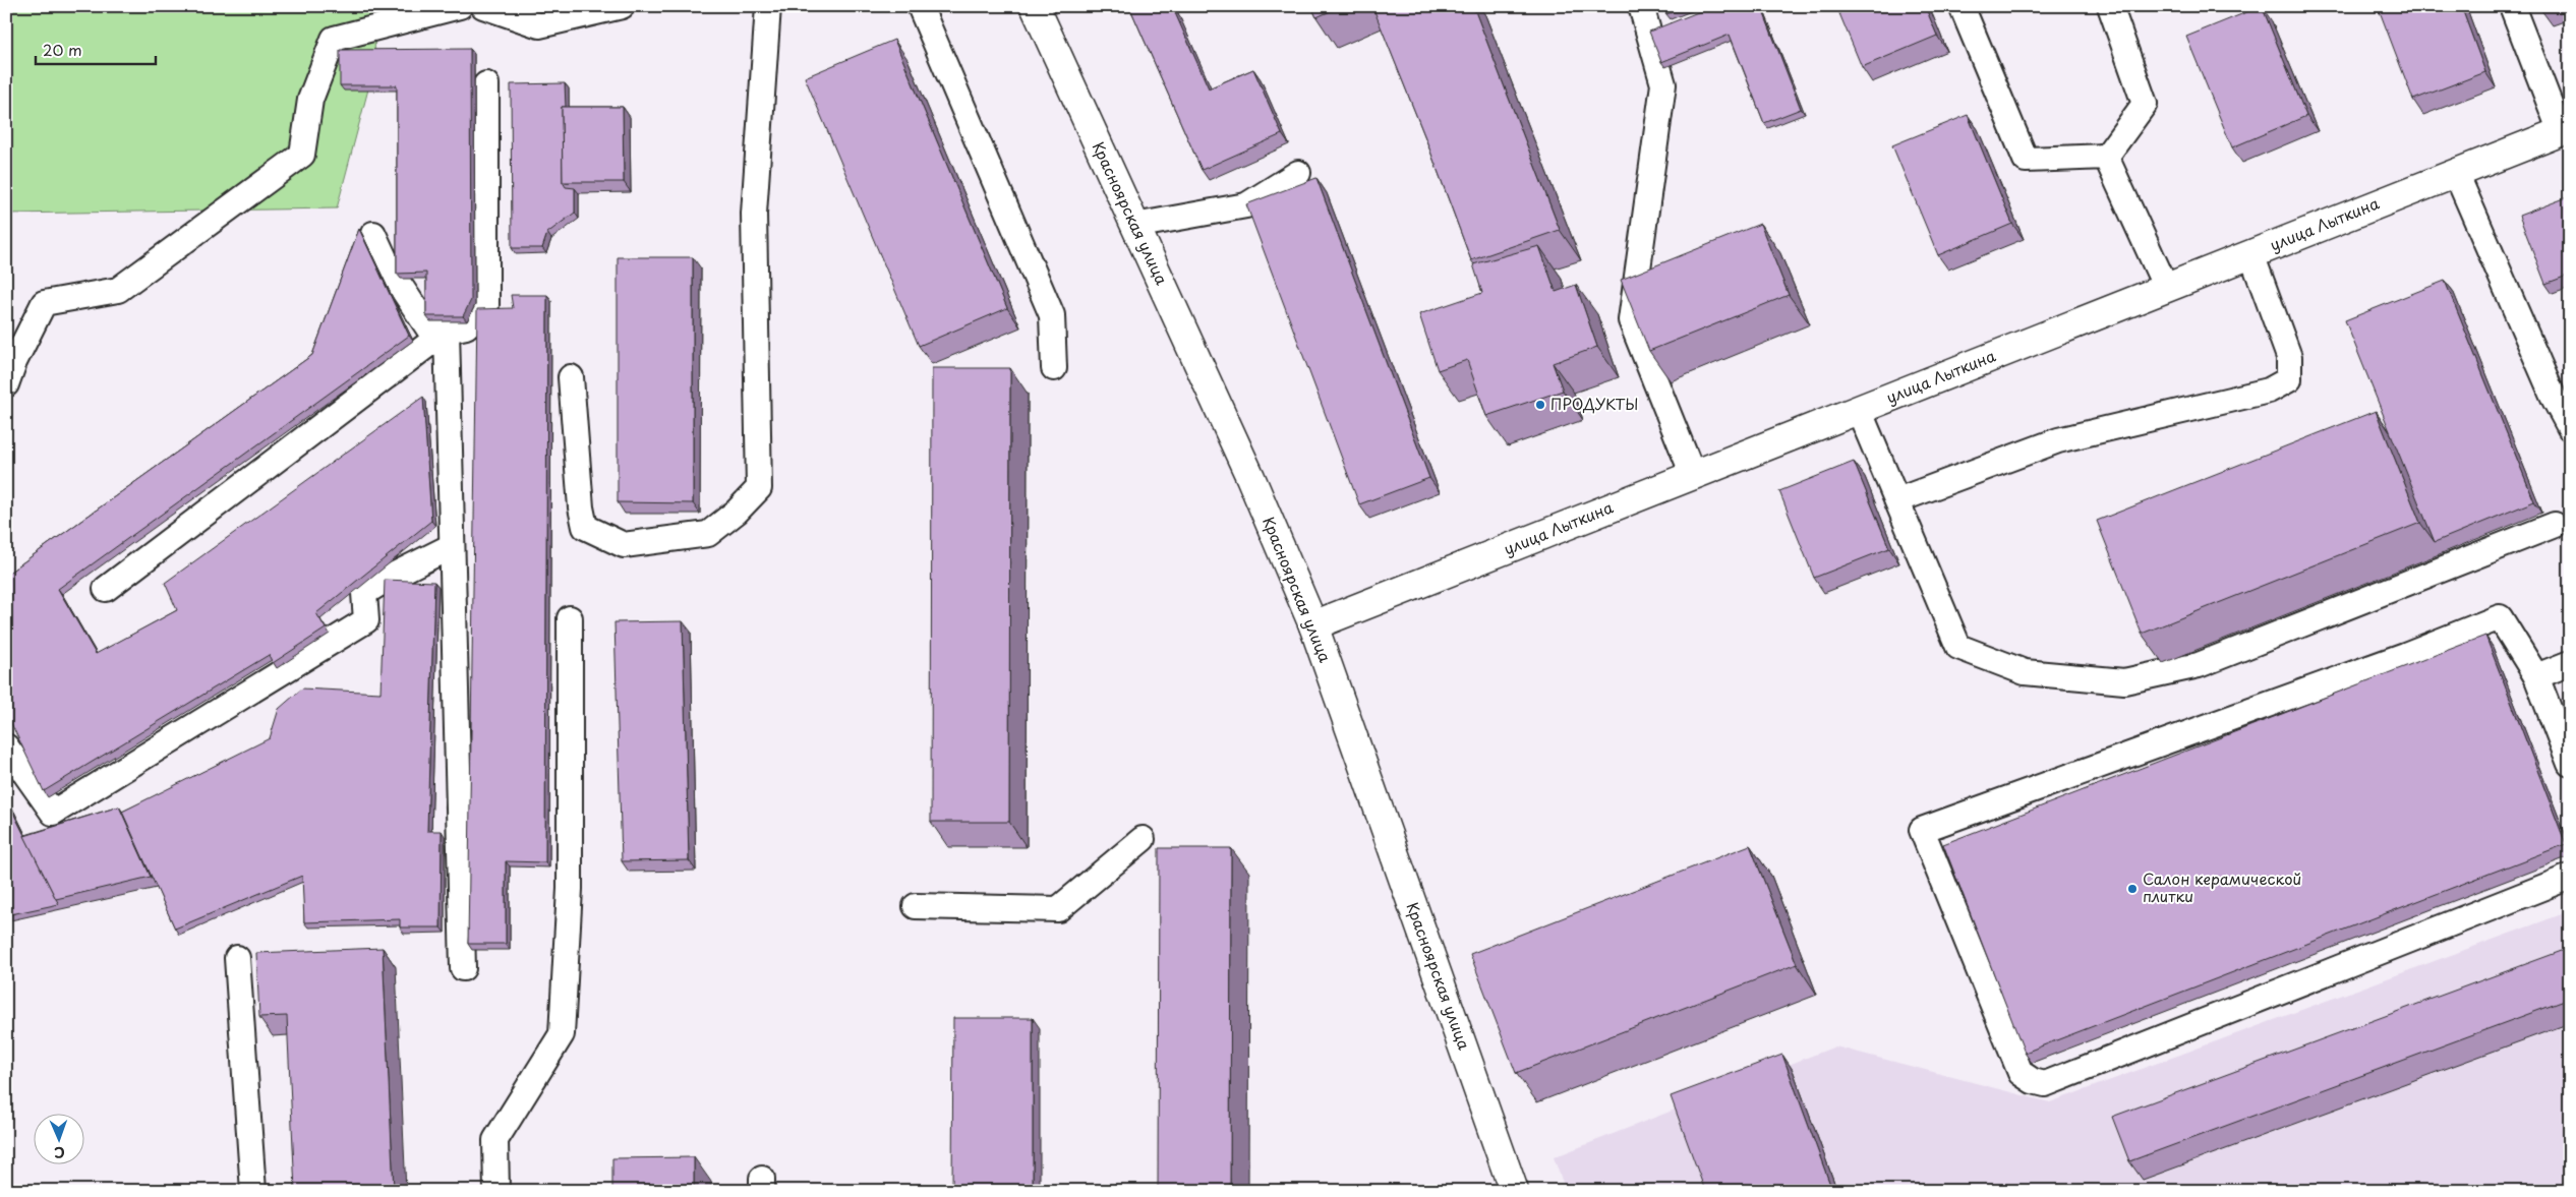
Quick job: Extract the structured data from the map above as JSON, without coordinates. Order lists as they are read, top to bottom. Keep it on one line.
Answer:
{"streets":{"street":["Красноярская улица","улица Лыткина"]},"crossings":[["Красноярская улица","улица Лыткина"]],"places":["ПРОДУКТЫ","Салон керамической плитки"],"scale_bar":"20 m","north":"bottom"}
